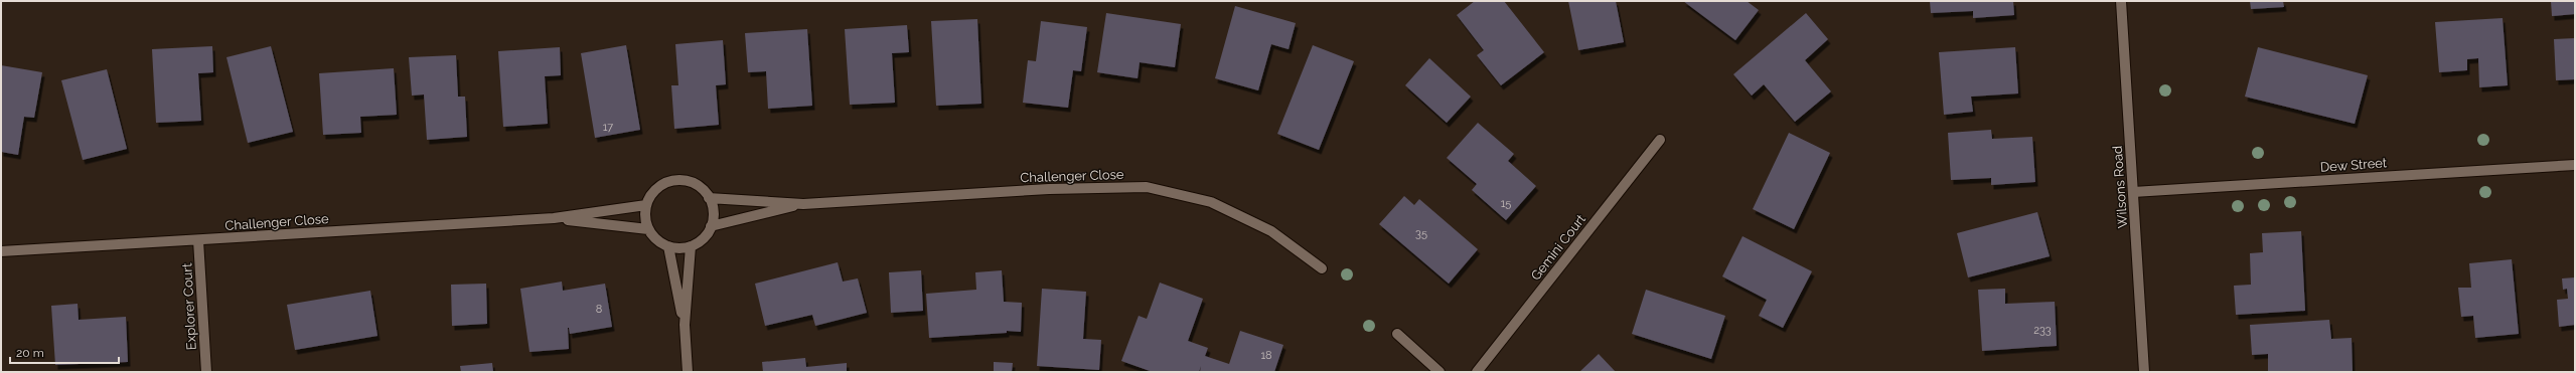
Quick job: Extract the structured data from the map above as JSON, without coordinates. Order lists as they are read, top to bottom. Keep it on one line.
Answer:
{"streets":{"street":["Dew Street","Challenger Close","Wilsons Road","Gemini Court","Explorer Court"]},"crossings":[["Dew Street","Wilsons Road"],["Challenger Close","Explorer Court"]],"house_numbers":["17","15","35","8","233","18"],"scale_bar":"20 m"}
